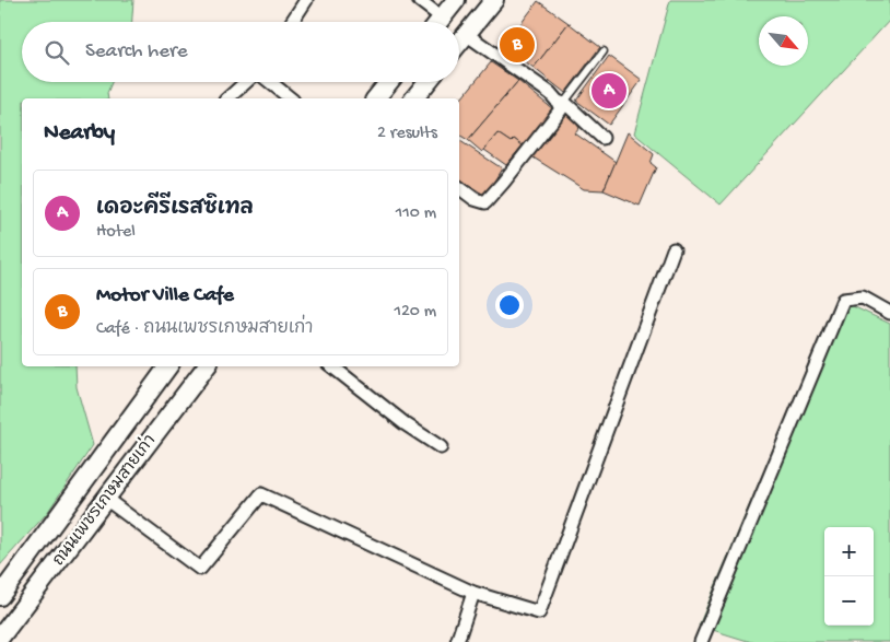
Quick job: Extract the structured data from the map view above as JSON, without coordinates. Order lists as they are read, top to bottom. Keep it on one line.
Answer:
{"streets":{"main road":["ถนนเพชรเกษมสายเก่า"]},"north":"bottom right","page":{"search":"Search here","pins":["B","A"],"heading":["Nearby","2 results"],"list":[{"mark":"A","name":"เดอะคีรีเรสซิเทล","note":"Hotel","value":"110 m"},{"mark":"B","name":"Motor Ville Cafe","note":"Café · ถนนเพชรเกษมสายเก่า","value":"120 m"}],"map_buttons":["+","−"]}}
